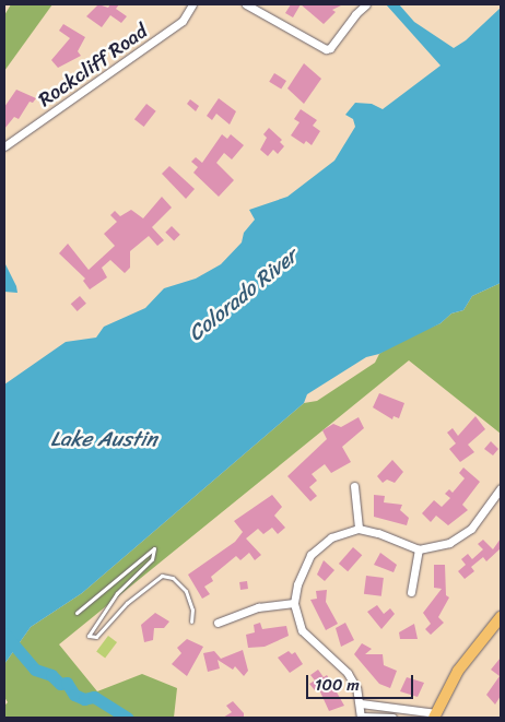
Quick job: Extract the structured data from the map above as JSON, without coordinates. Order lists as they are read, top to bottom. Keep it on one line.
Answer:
{"streets":{"street":["Rockcliff Road"]},"water":["Colorado River","Lake Austin"],"scale_bar":"100 m"}
